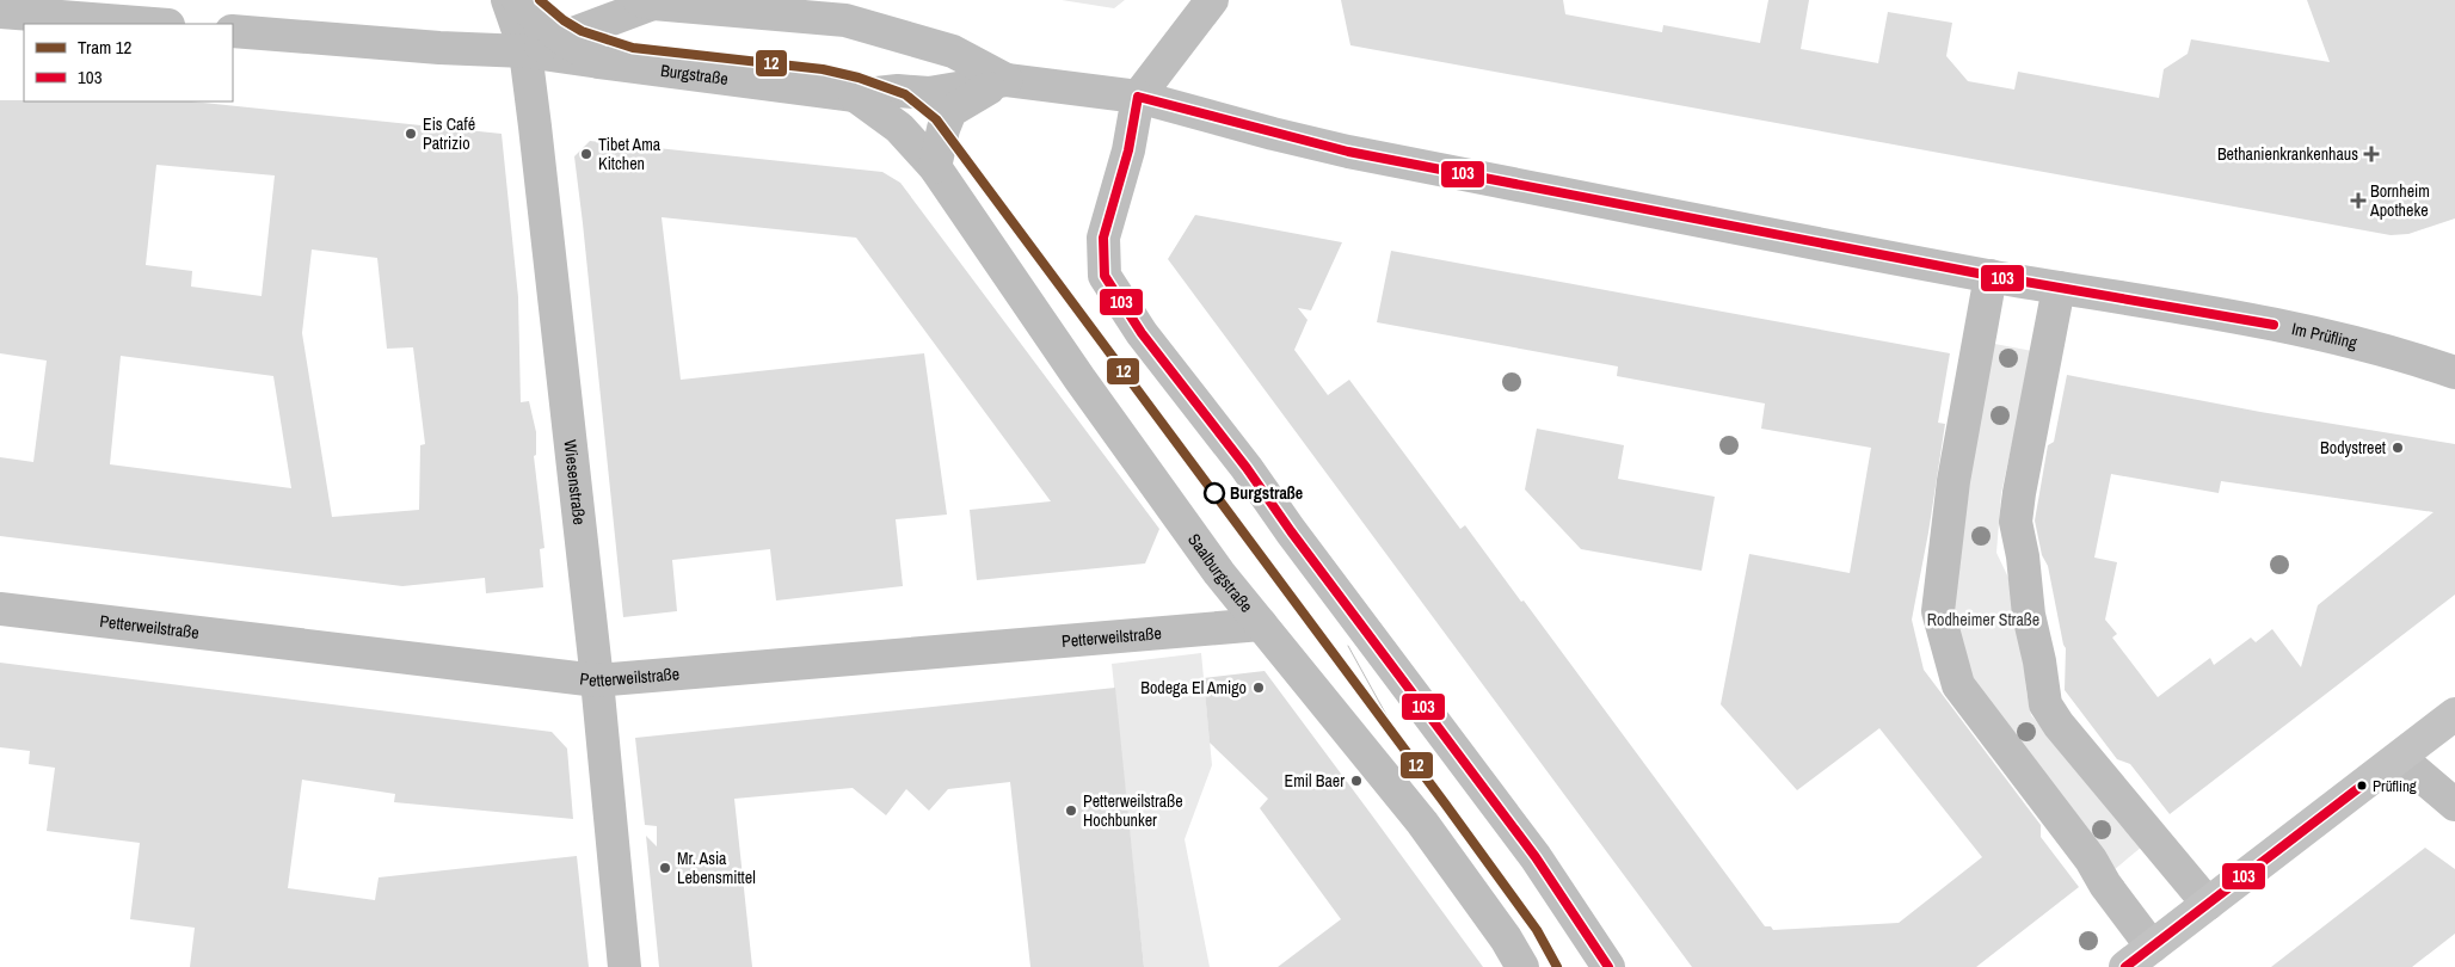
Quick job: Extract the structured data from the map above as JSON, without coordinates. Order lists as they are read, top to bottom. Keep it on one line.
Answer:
{"streets":{"street":["Burgstraße","Im Prüfling","Wiesenstraße","Saalburgstraße","Petterweilstraße"]},"crossings":[["Burgstraße","Im Prüfling"],["Burgstraße","Wiesenstraße"],["Burgstraße","Saalburgstraße"],["Wiesenstraße","Petterweilstraße"],["Saalburgstraße","Petterweilstraße"]],"parks":["Rodheimer Straße"],"places":{"other":["Eis Café Patrizio","Tibet Ama Kitchen","Bodystreet","Burgstraße","Bodega El Amigo","Emil Baer","Prüfling","Petterweilstraße Hochbunker","Mr. Asia Lebensmittel"],"health":["Bethanienkrankenhaus","Bornheim Apotheke"]},"lines":["tram line 12","transit line 103"],"legend":["Tram 12","103"]}
